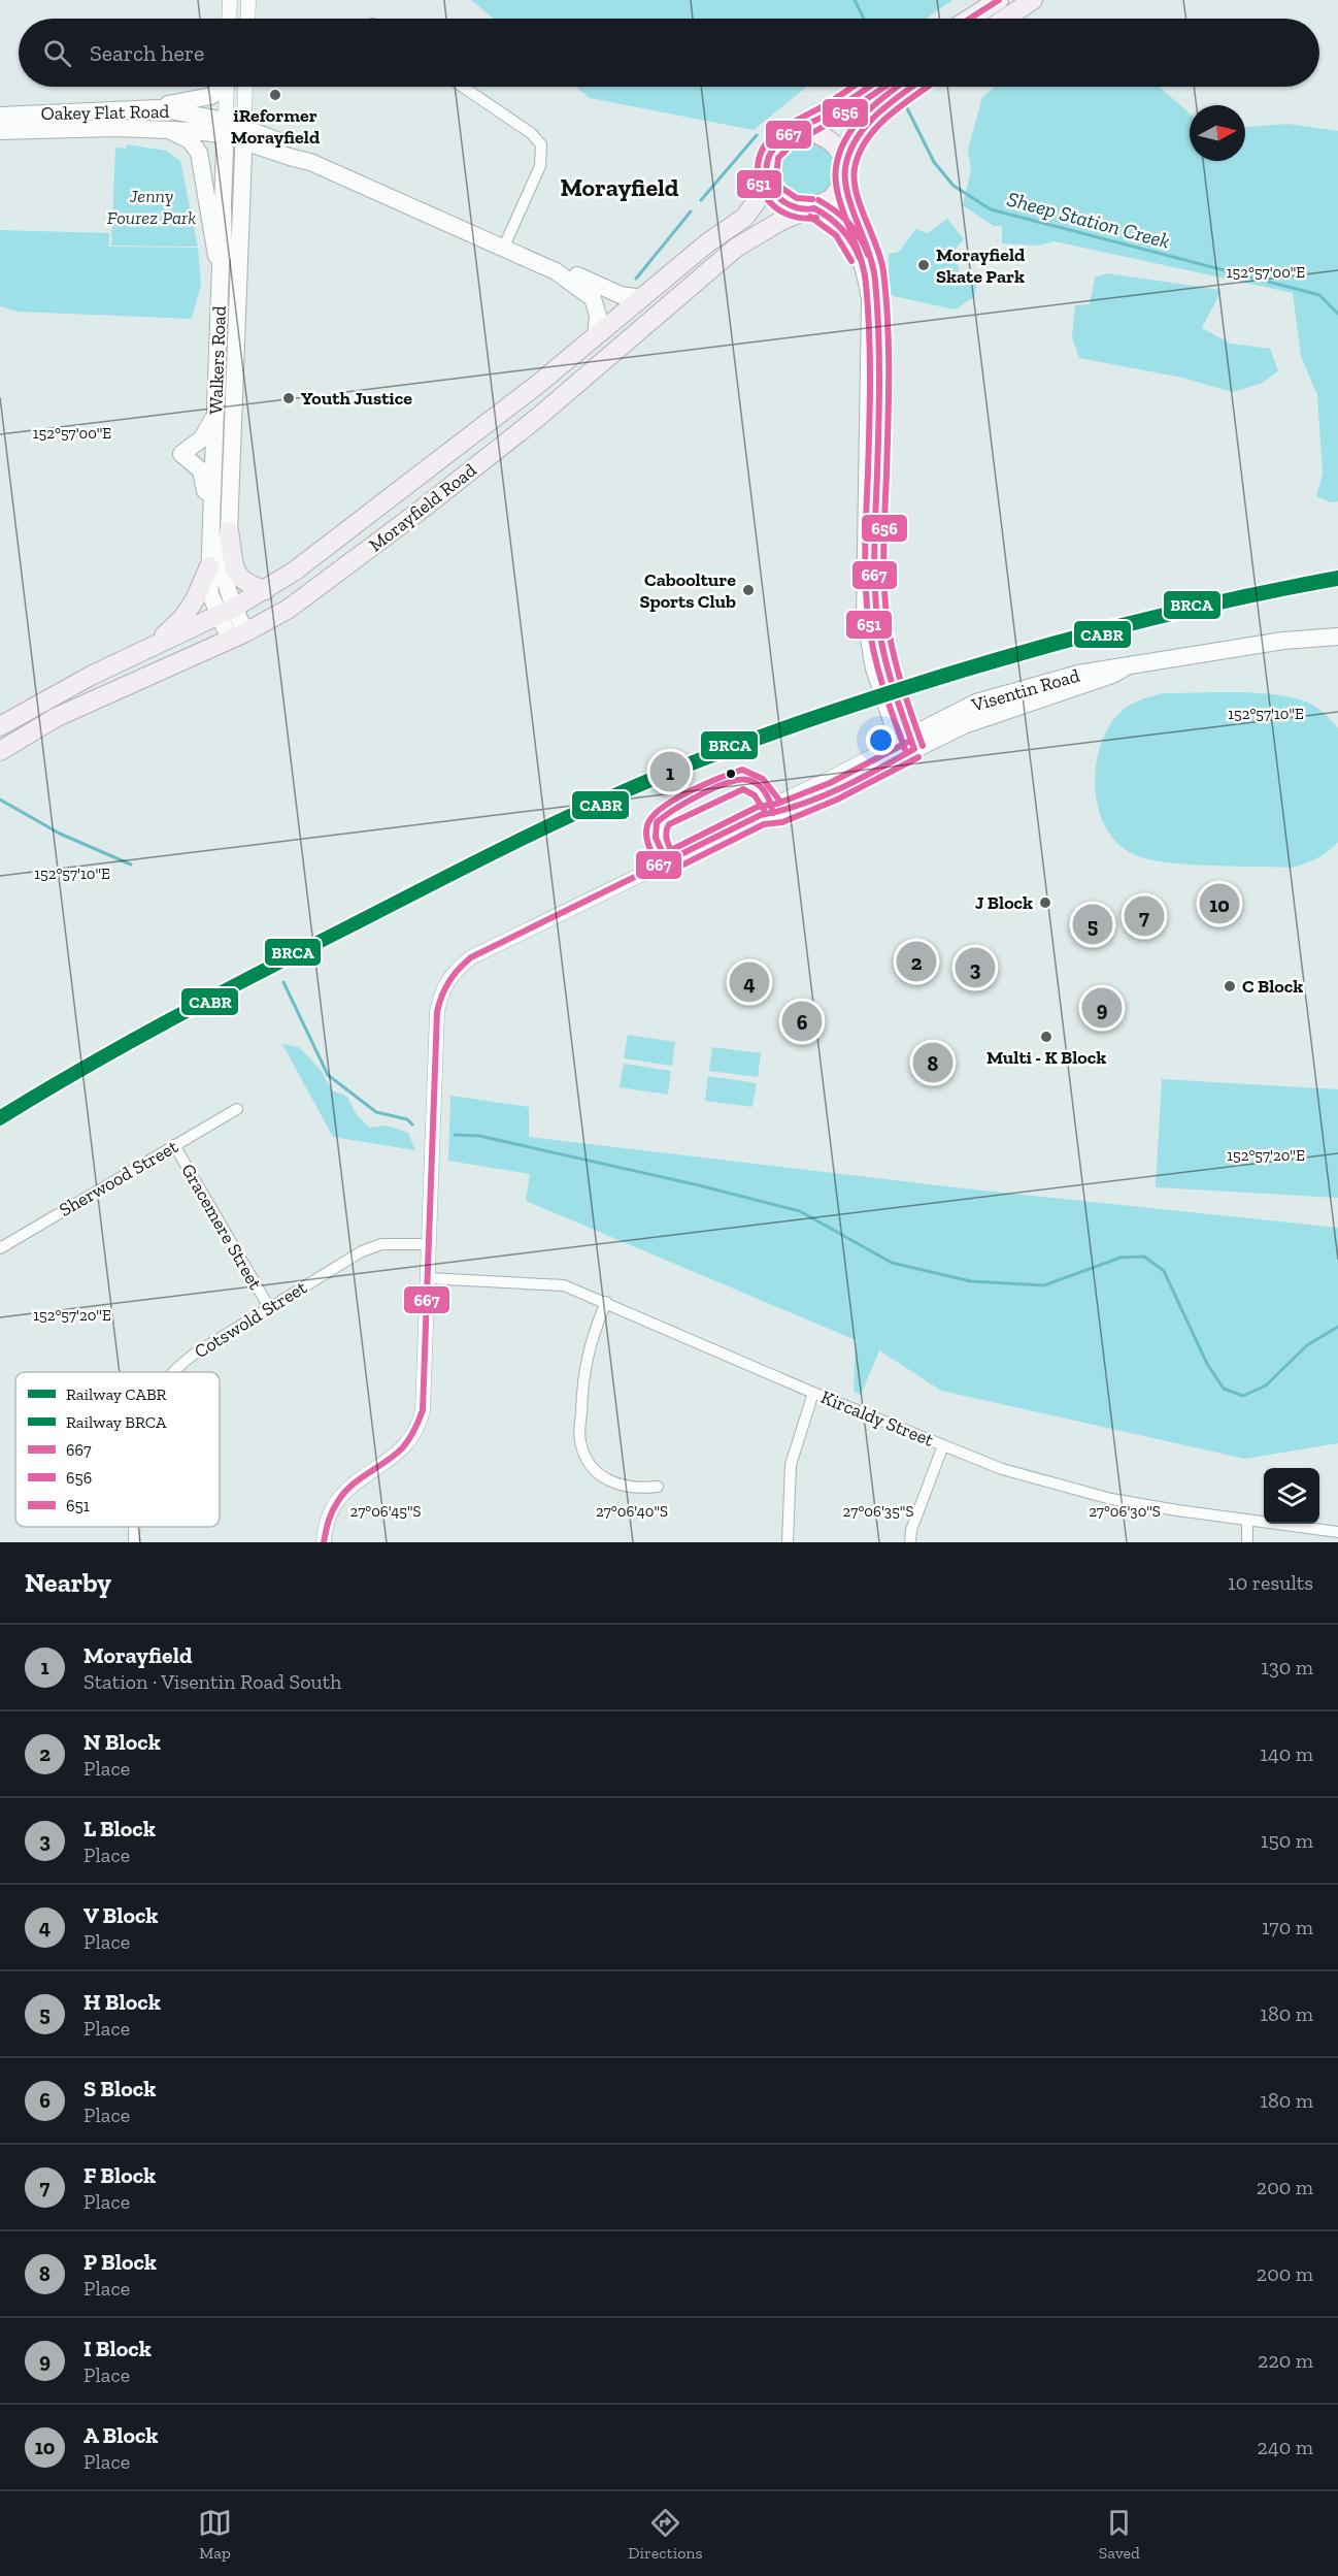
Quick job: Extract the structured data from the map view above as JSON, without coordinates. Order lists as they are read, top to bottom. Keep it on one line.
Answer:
{"streets":{"main road":["Oakey Flat Road","Walkers Road","Morayfield Road","Visentin Road"],"street":["Sherwood Street","Gracemere Street","Cotswold Street","Kircaldy Street"]},"crossings":[["Oakey Flat Road","Walkers Road"],["Oakey Flat Road","Morayfield Road"],["Walkers Road","Morayfield Road"],["Sherwood Street","Gracemere Street"],["Gracemere Street","Cotswold Street"]],"districts":["Morayfield"],"water":["Sheep Station Creek"],"parks":["Jenny Fourez Park"],"places":["iReformer Morayfield","Morayfield Skate Park","Youth Justice","Caboolture Sports Club","J Block","C Block","Multi - K Block"],"lines":["transit line 667","transit line 656","transit line 651","rail line BRCA","rail line CABR"],"legend":["Railway CABR","Railway BRCA","667","656","651"],"north":"right","page":{"search":"Search here","pins":["1","10","7","5","2","3","4","9","6","8"],"heading":["Nearby","10 results"],"list":[{"mark":"1","name":"Morayfield","note":"Station · Visentin Road South","value":"130 m"},{"mark":"2","name":"N Block","note":"Place","value":"140 m"},{"mark":"3","name":"L Block","note":"Place","value":"150 m"},{"mark":"4","name":"V Block","note":"Place","value":"170 m"},{"mark":"5","name":"H Block","note":"Place","value":"180 m"},{"mark":"6","name":"S Block","note":"Place","value":"180 m"},{"mark":"7","name":"F Block","note":"Place","value":"200 m"},{"mark":"8","name":"P Block","note":"Place","value":"200 m"},{"mark":"9","name":"I Block","note":"Place","value":"220 m"},{"mark":"10","name":"A Block","note":"Place","value":"240 m"}],"nav":["Map","Directions","Saved"]},"coordinates":["152°57'00\"E","152°57'10\"E","152°57'20\"E","27°06'45\"S","27°06'40\"S","27°06'35\"S","27°06'30\"S"]}
